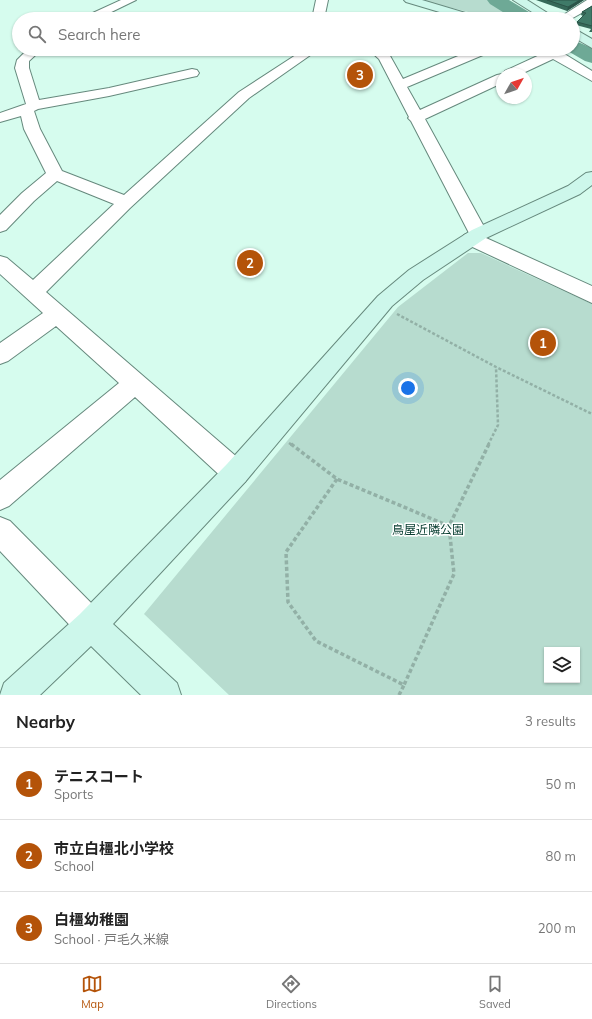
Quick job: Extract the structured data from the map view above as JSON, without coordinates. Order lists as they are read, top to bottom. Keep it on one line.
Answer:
{"parks":["鳥屋近隣公園"],"north":"top right","page":{"search":"Search here","pins":["3","2","1"],"heading":["Nearby","3 results"],"list":[{"mark":"1","name":"テニスコート","note":"Sports","value":"50 m"},{"mark":"2","name":"市立白橿北小学校","note":"School","value":"80 m"},{"mark":"3","name":"白橿幼稚園","note":"School · 戸毛久米線","value":"200 m"}],"nav":["Map","Directions","Saved"]}}
